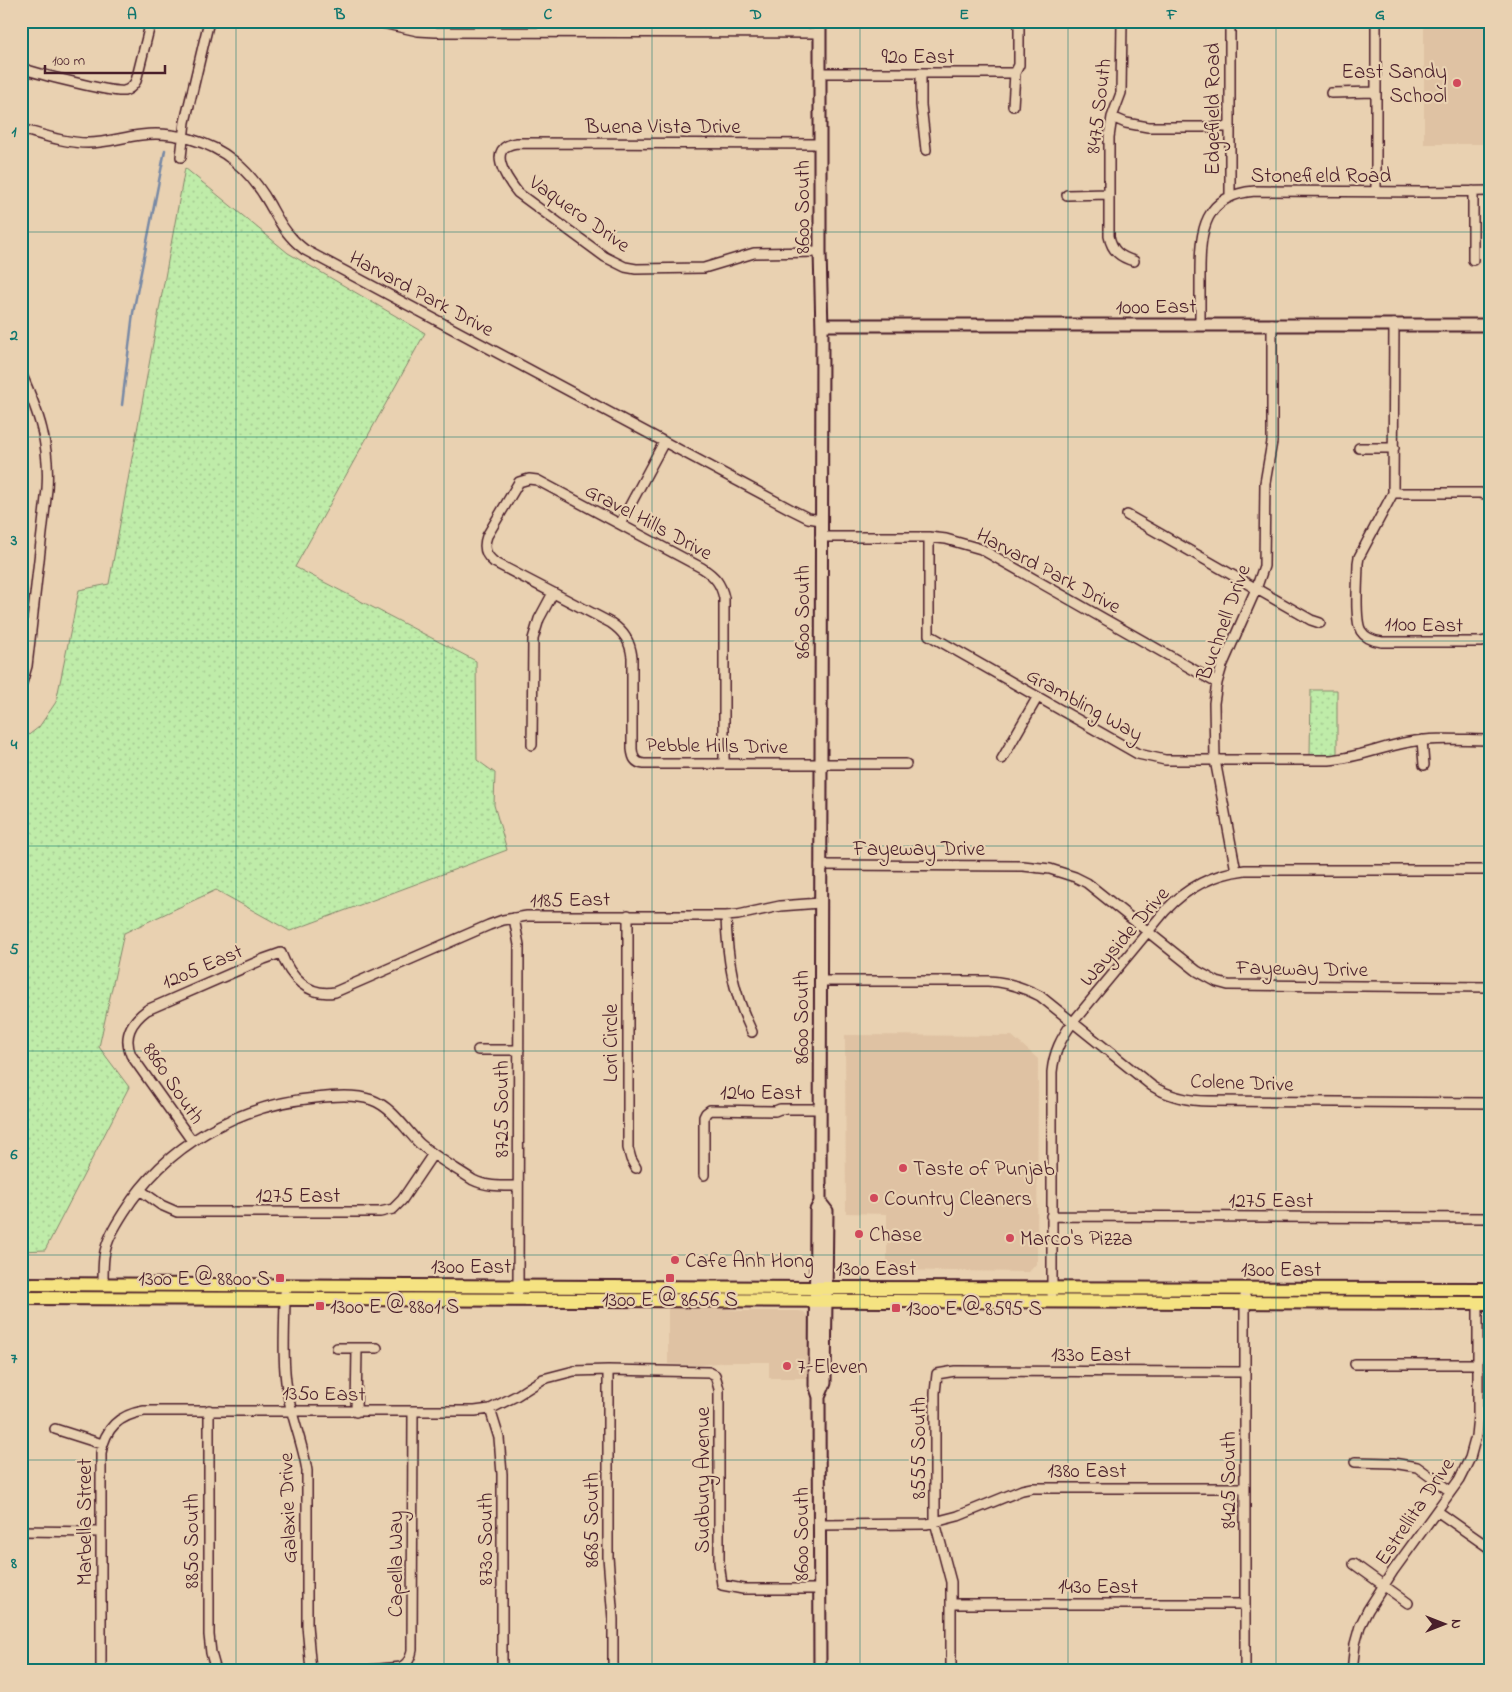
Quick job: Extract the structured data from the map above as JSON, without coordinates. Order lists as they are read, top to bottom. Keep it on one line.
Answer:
{"streets":{"main road":["8600 South","1000 East","1300 East"],"street":["920 East","8475 South","Edgefield Road","Buena Vista Drive","Stonefield Road","Vaquero Drive","Harvard Park Drive","Gravel Hills Drive","Buchnell Drive","1100 East","Grambling Way","Pebble Hills Drive","Fayeway Drive","1185 East","Wayside Drive","1205 East","Lori Circle","Colene Drive","8860 South","1240 East","8725 South","1275 East","1330 East","1350 East","8555 South","1380 East","Sudbury Avenue","8425 South","Galaxie Drive","Estrellita Drive","8685 South","Marbella Street","8730 South","8850 South","Capella Way","1430 East"]},"crossings":[["920 East","8600 South"],["Edgefield Road","Stonefield Road"],["Buena Vista Drive","8600 South"],["Buena Vista Drive","Vaquero Drive"],["Stonefield Road","1000 East"],["8600 South","Vaquero Drive"],["8600 South","Harvard Park Drive"],["8600 South","1000 East"],["8600 South","Pebble Hills Drive"],["8600 South","Fayeway Drive"],["8600 South","1185 East"],["8600 South","Colene Drive"],["8600 South","1240 East"],["8600 South","1300 East"],["8600 South","1380 East"],["8600 South","Sudbury Avenue"],["Harvard Park Drive","Buchnell Drive"],["Harvard Park Drive","Grambling Way"],["1000 East","Buchnell Drive"],["Gravel Hills Drive","Pebble Hills Drive"],["Buchnell Drive","Grambling Way"],["Buchnell Drive","Wayside Drive"],["Fayeway Drive","Wayside Drive"],["1185 East","1205 East"],["1185 East","Lori Circle"],["1185 East","8725 South"],["Wayside Drive","Colene Drive"],["Wayside Drive","1275 East"],["Wayside Drive","1300 East"],["1205 East","8860 South"],["8725 South","1300 East"],["1300 East","8425 South"],["1300 East","Galaxie Drive"],["1300 East","Estrellita Drive"],["1330 East","8555 South"],["1330 East","8425 South"],["1350 East","Galaxie Drive"],["1350 East","Marbella Street"],["1350 East","8730 South"],["1350 East","8850 South"],["1350 East","Capella Way"],["8555 South","1380 East"],["8555 South","1430 East"],["1380 East","8425 South"],["Sudbury Avenue","8685 South"],["8425 South","1430 East"]],"places":{"other":["East Sandy School","Taste of Punjab","Country Cleaners","Chase","Marco's Pizza","Cafe Anh Hong","7-Eleven"],"transit":["1300 E @ 8800 S","1300 E @ 8656 S","1300 E @ 8801 S","1300 E @ 8595 S"]},"scale_bar":"100 m","north":"right","grid":{"columns":["A","B","C","D","E","F","G"],"rows":["1","2","3","4","5","6","7","8"]}}
